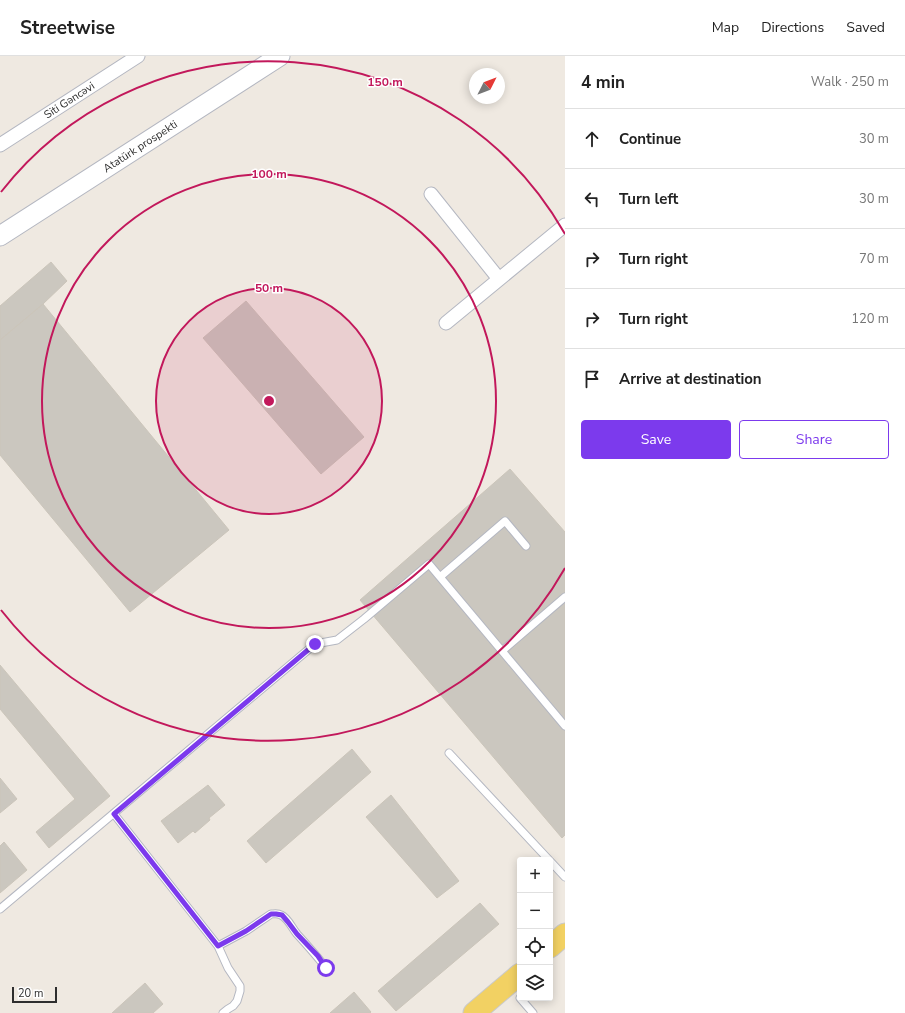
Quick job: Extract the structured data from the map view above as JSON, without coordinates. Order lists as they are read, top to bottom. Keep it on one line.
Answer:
{"streets":{"main road":["Atatürk prospekti"],"street":["Siti Gəncəvi"]},"scale_bar":"20 m","north":"top right","page":{"header":"Streetwise","nav":["Map","Directions","Saved"],"heading":["4 min","Walk · 250 m"],"list":[["Continue","30 m"],["Turn left","30 m"],["Turn right","70 m"],["Turn right","120 m"],"Arrive at destination"],"buttons":["Save","Share"],"map_buttons":["+","−"],"scale":"20 m"},"rings":["150 m","100 m","50 m"]}
